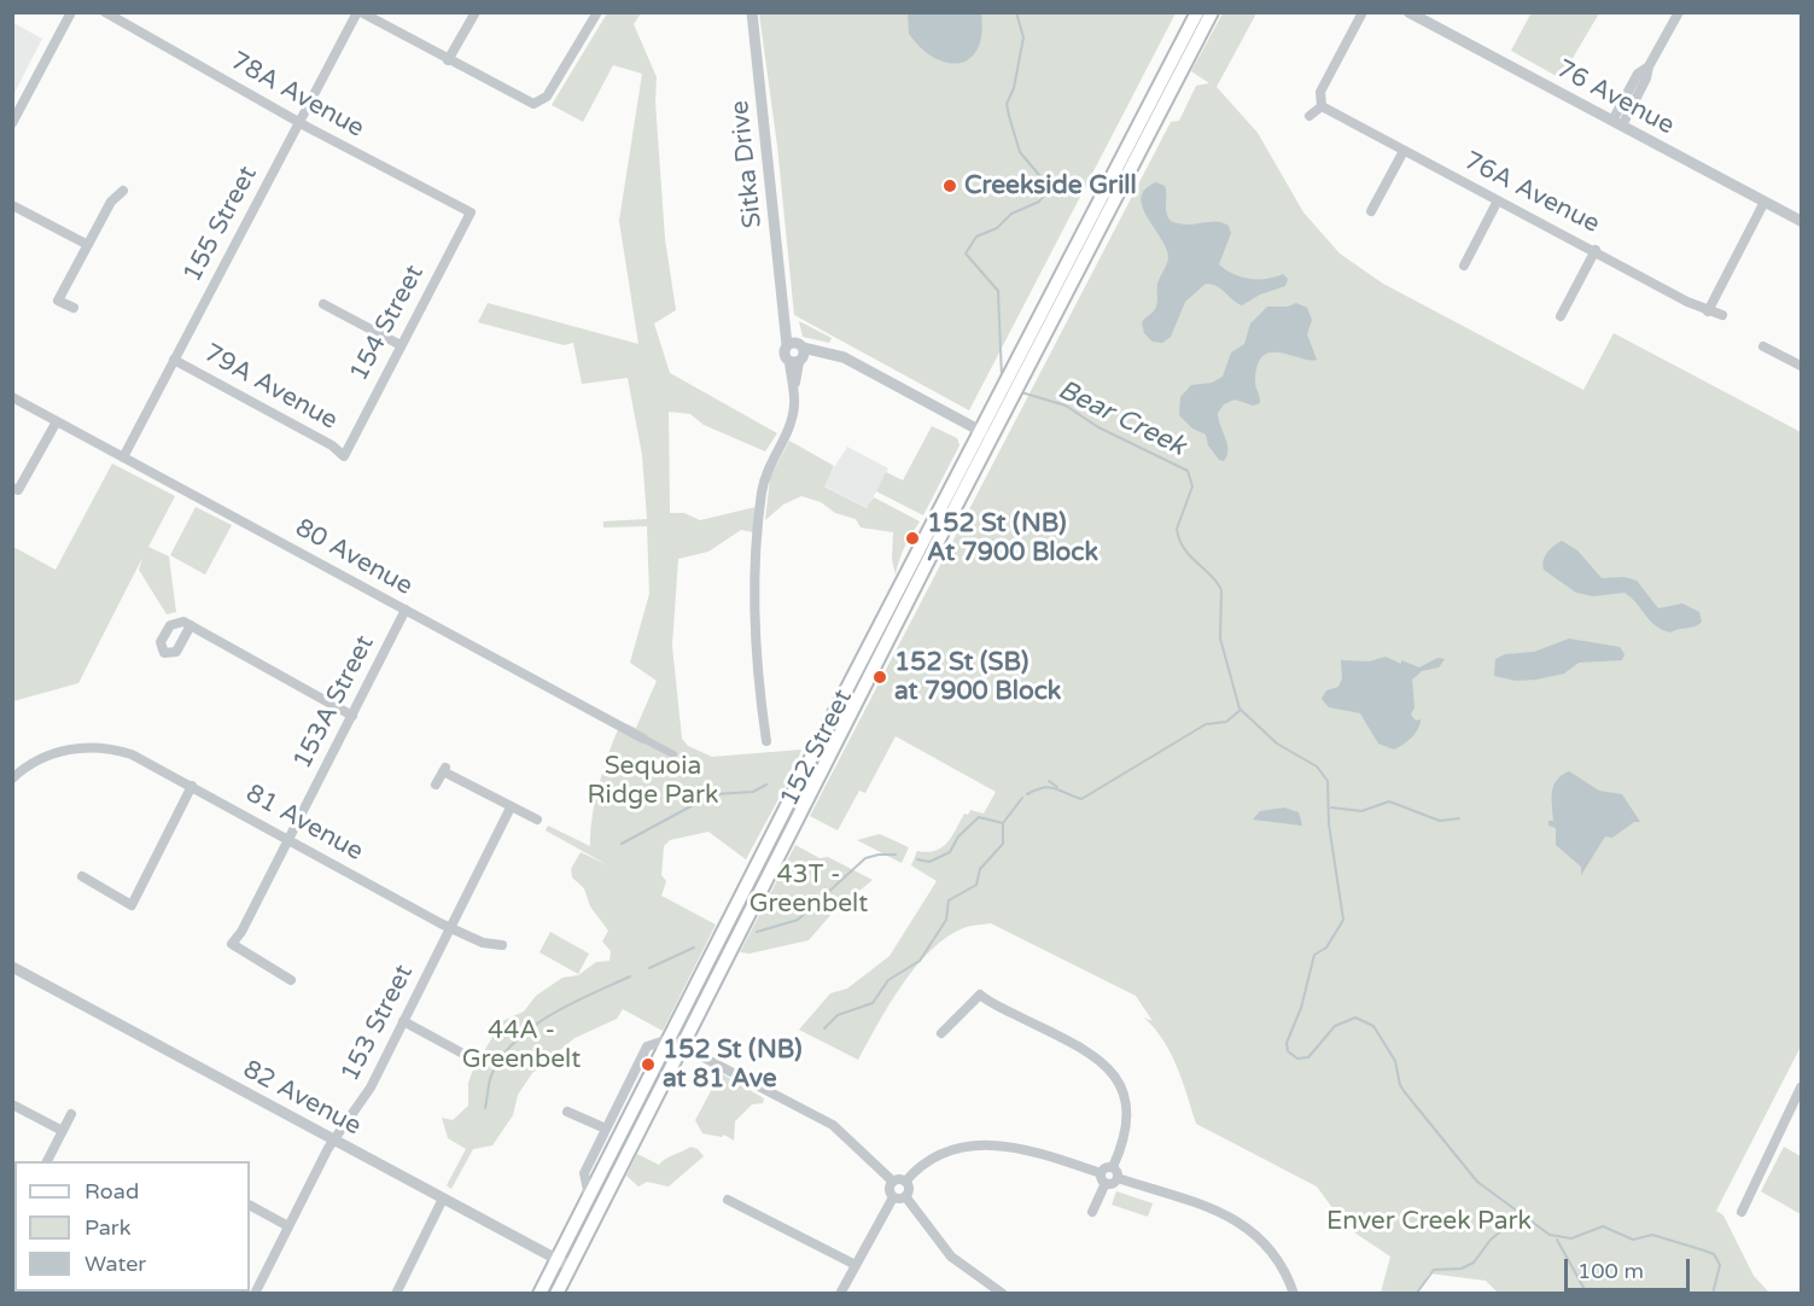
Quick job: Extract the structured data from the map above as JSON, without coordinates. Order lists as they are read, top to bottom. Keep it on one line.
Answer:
{"streets":{"main road":["152 Street"],"street":["78A Avenue","76 Avenue","Sitka Drive","76A Avenue","155 Street","154 Street","79A Avenue","80 Avenue","153A Street","81 Avenue","153 Street","82 Avenue"]},"crossings":[["78A Avenue","155 Street"],["78A Avenue","154 Street"],["155 Street","79A Avenue"],["155 Street","80 Avenue"],["154 Street","79A Avenue"],["80 Avenue","153A Street"],["153A Street","81 Avenue"],["152 Street","82 Avenue"],["81 Avenue","153 Street"],["153 Street","82 Avenue"]],"water":["Bear Creek"],"parks":["Sequoia Ridge Park","43T - Greenbelt","44A - Greenbelt","Enver Creek Park"],"places":["Creekside Grill","152 St (NB) At 7900 Block","152 St (SB) at 7900 Block","152 St (NB) at 81 Ave"],"legend":["Road","Park","Water"],"scale_bar":"100 m"}
